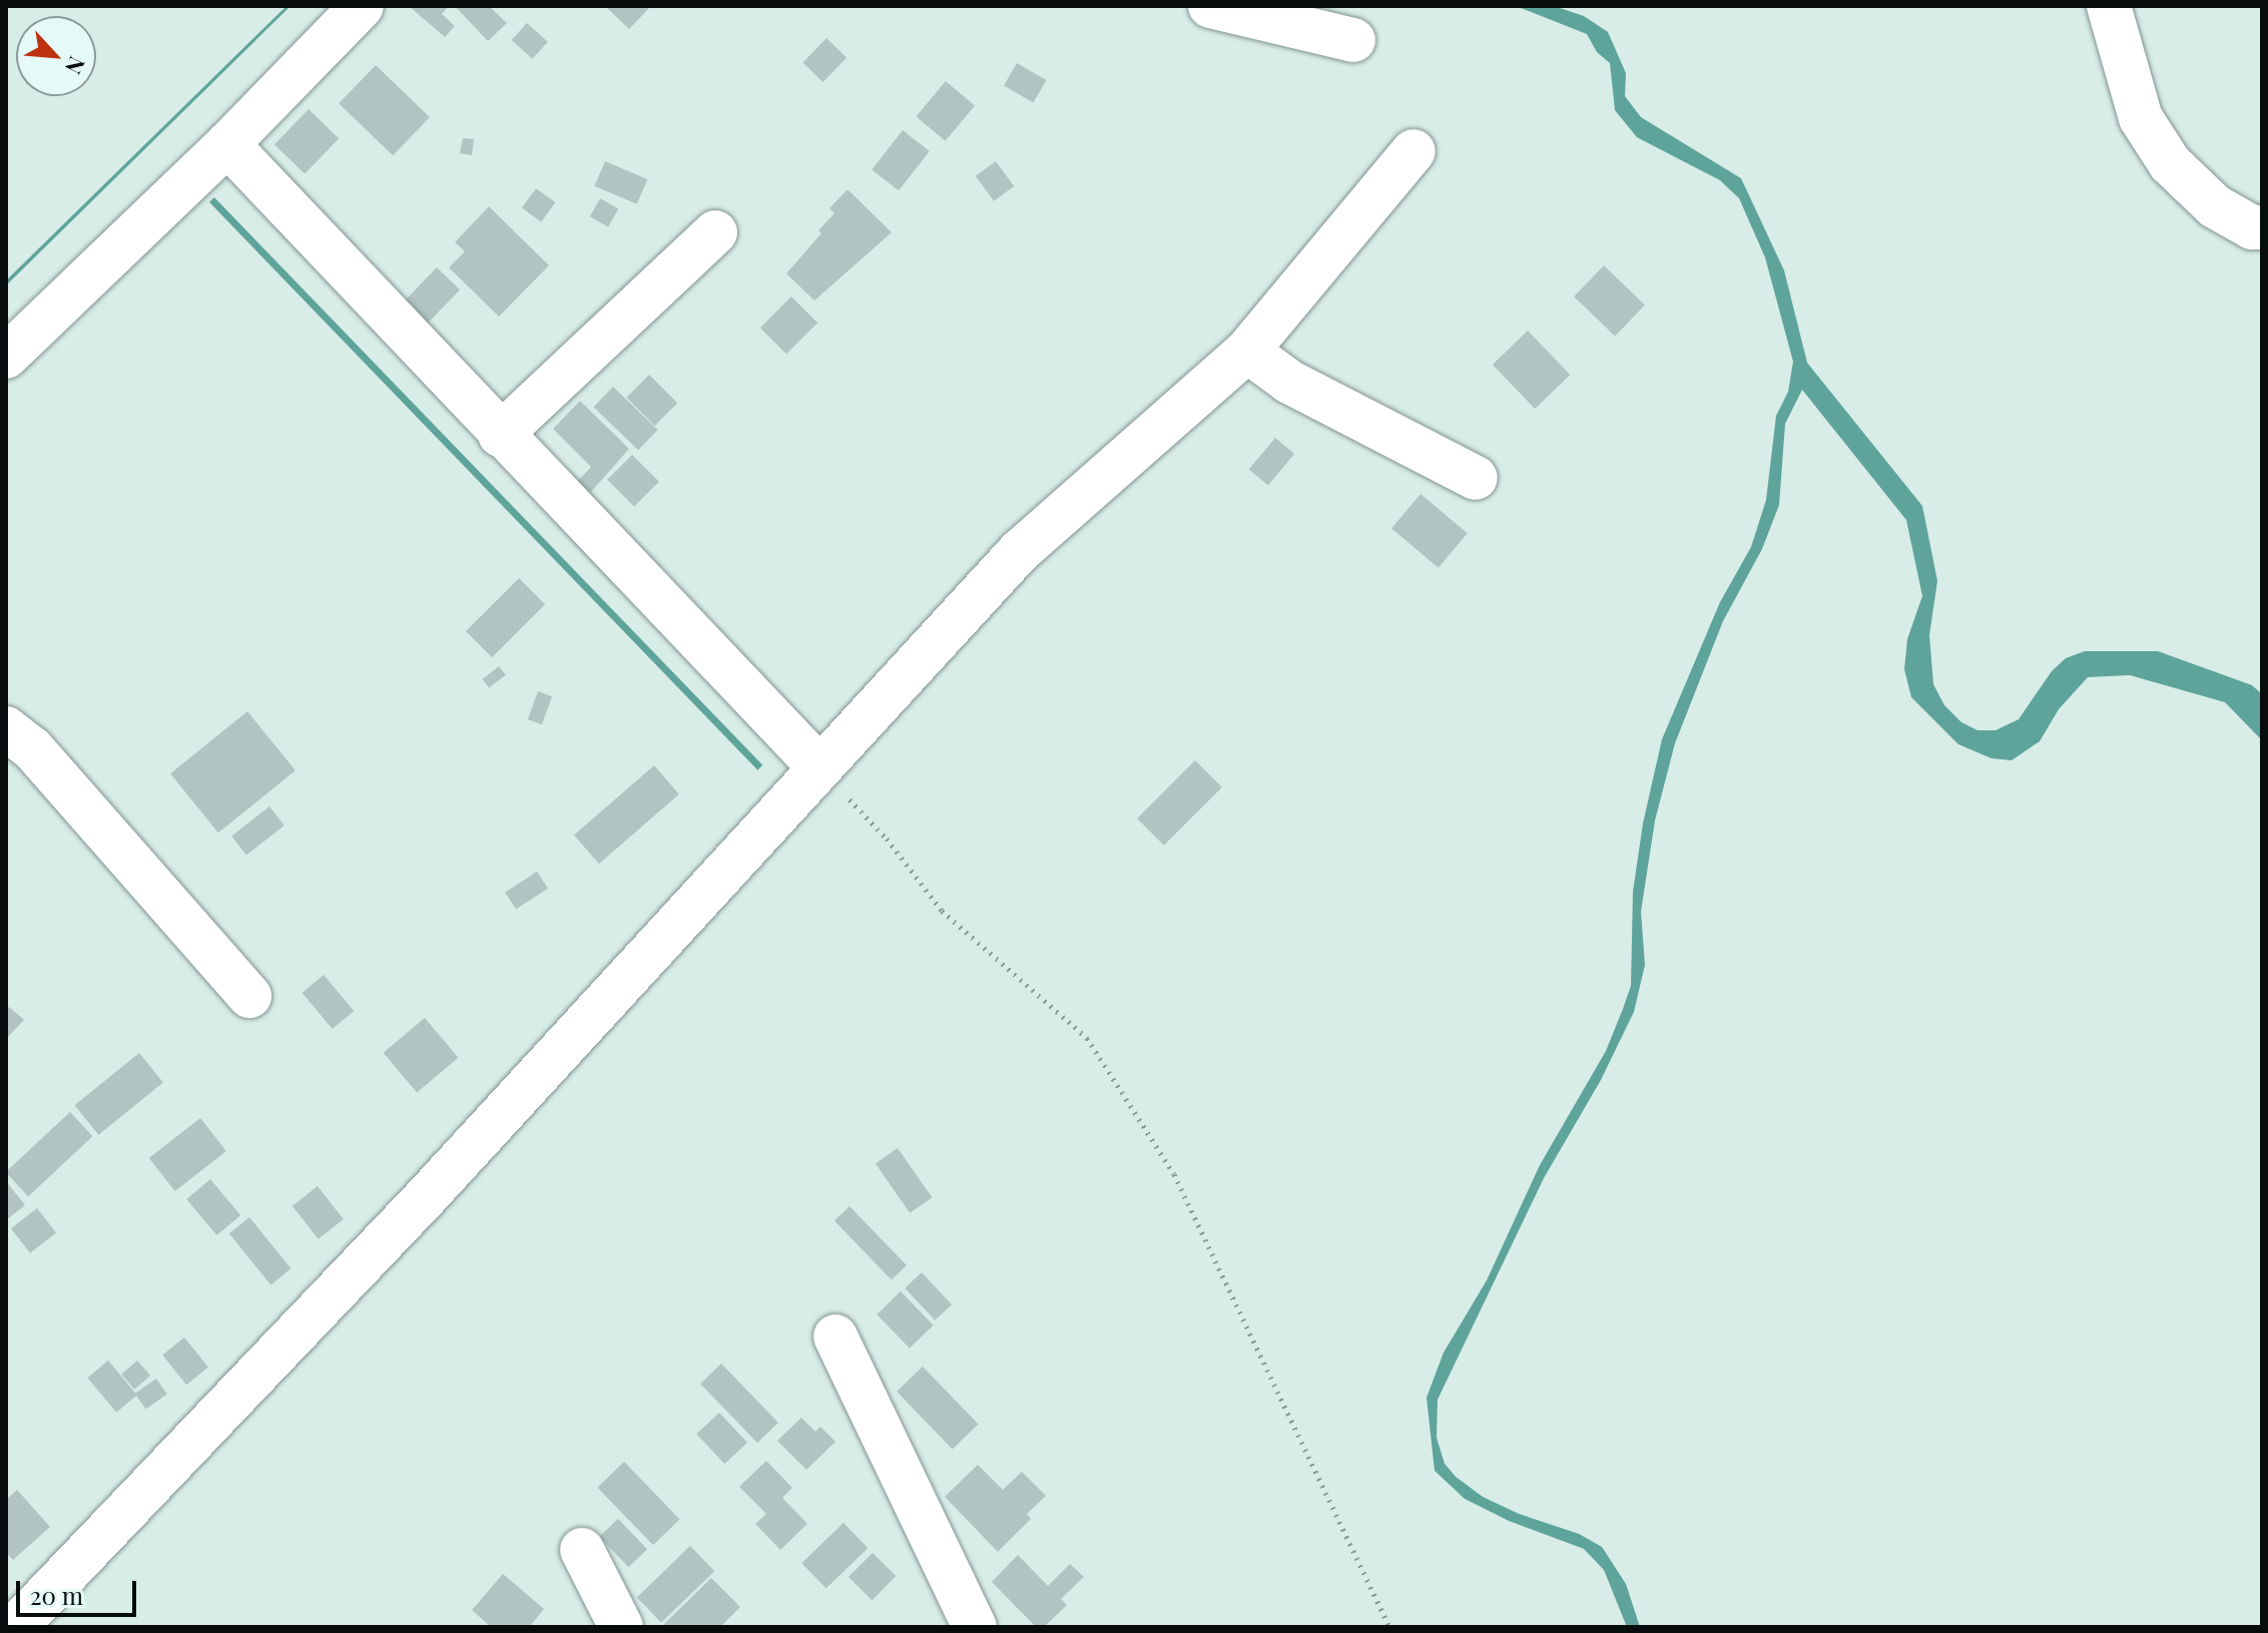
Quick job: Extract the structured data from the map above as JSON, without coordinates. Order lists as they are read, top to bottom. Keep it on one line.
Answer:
{"scale_bar":"20 m","north":"bottom right"}
